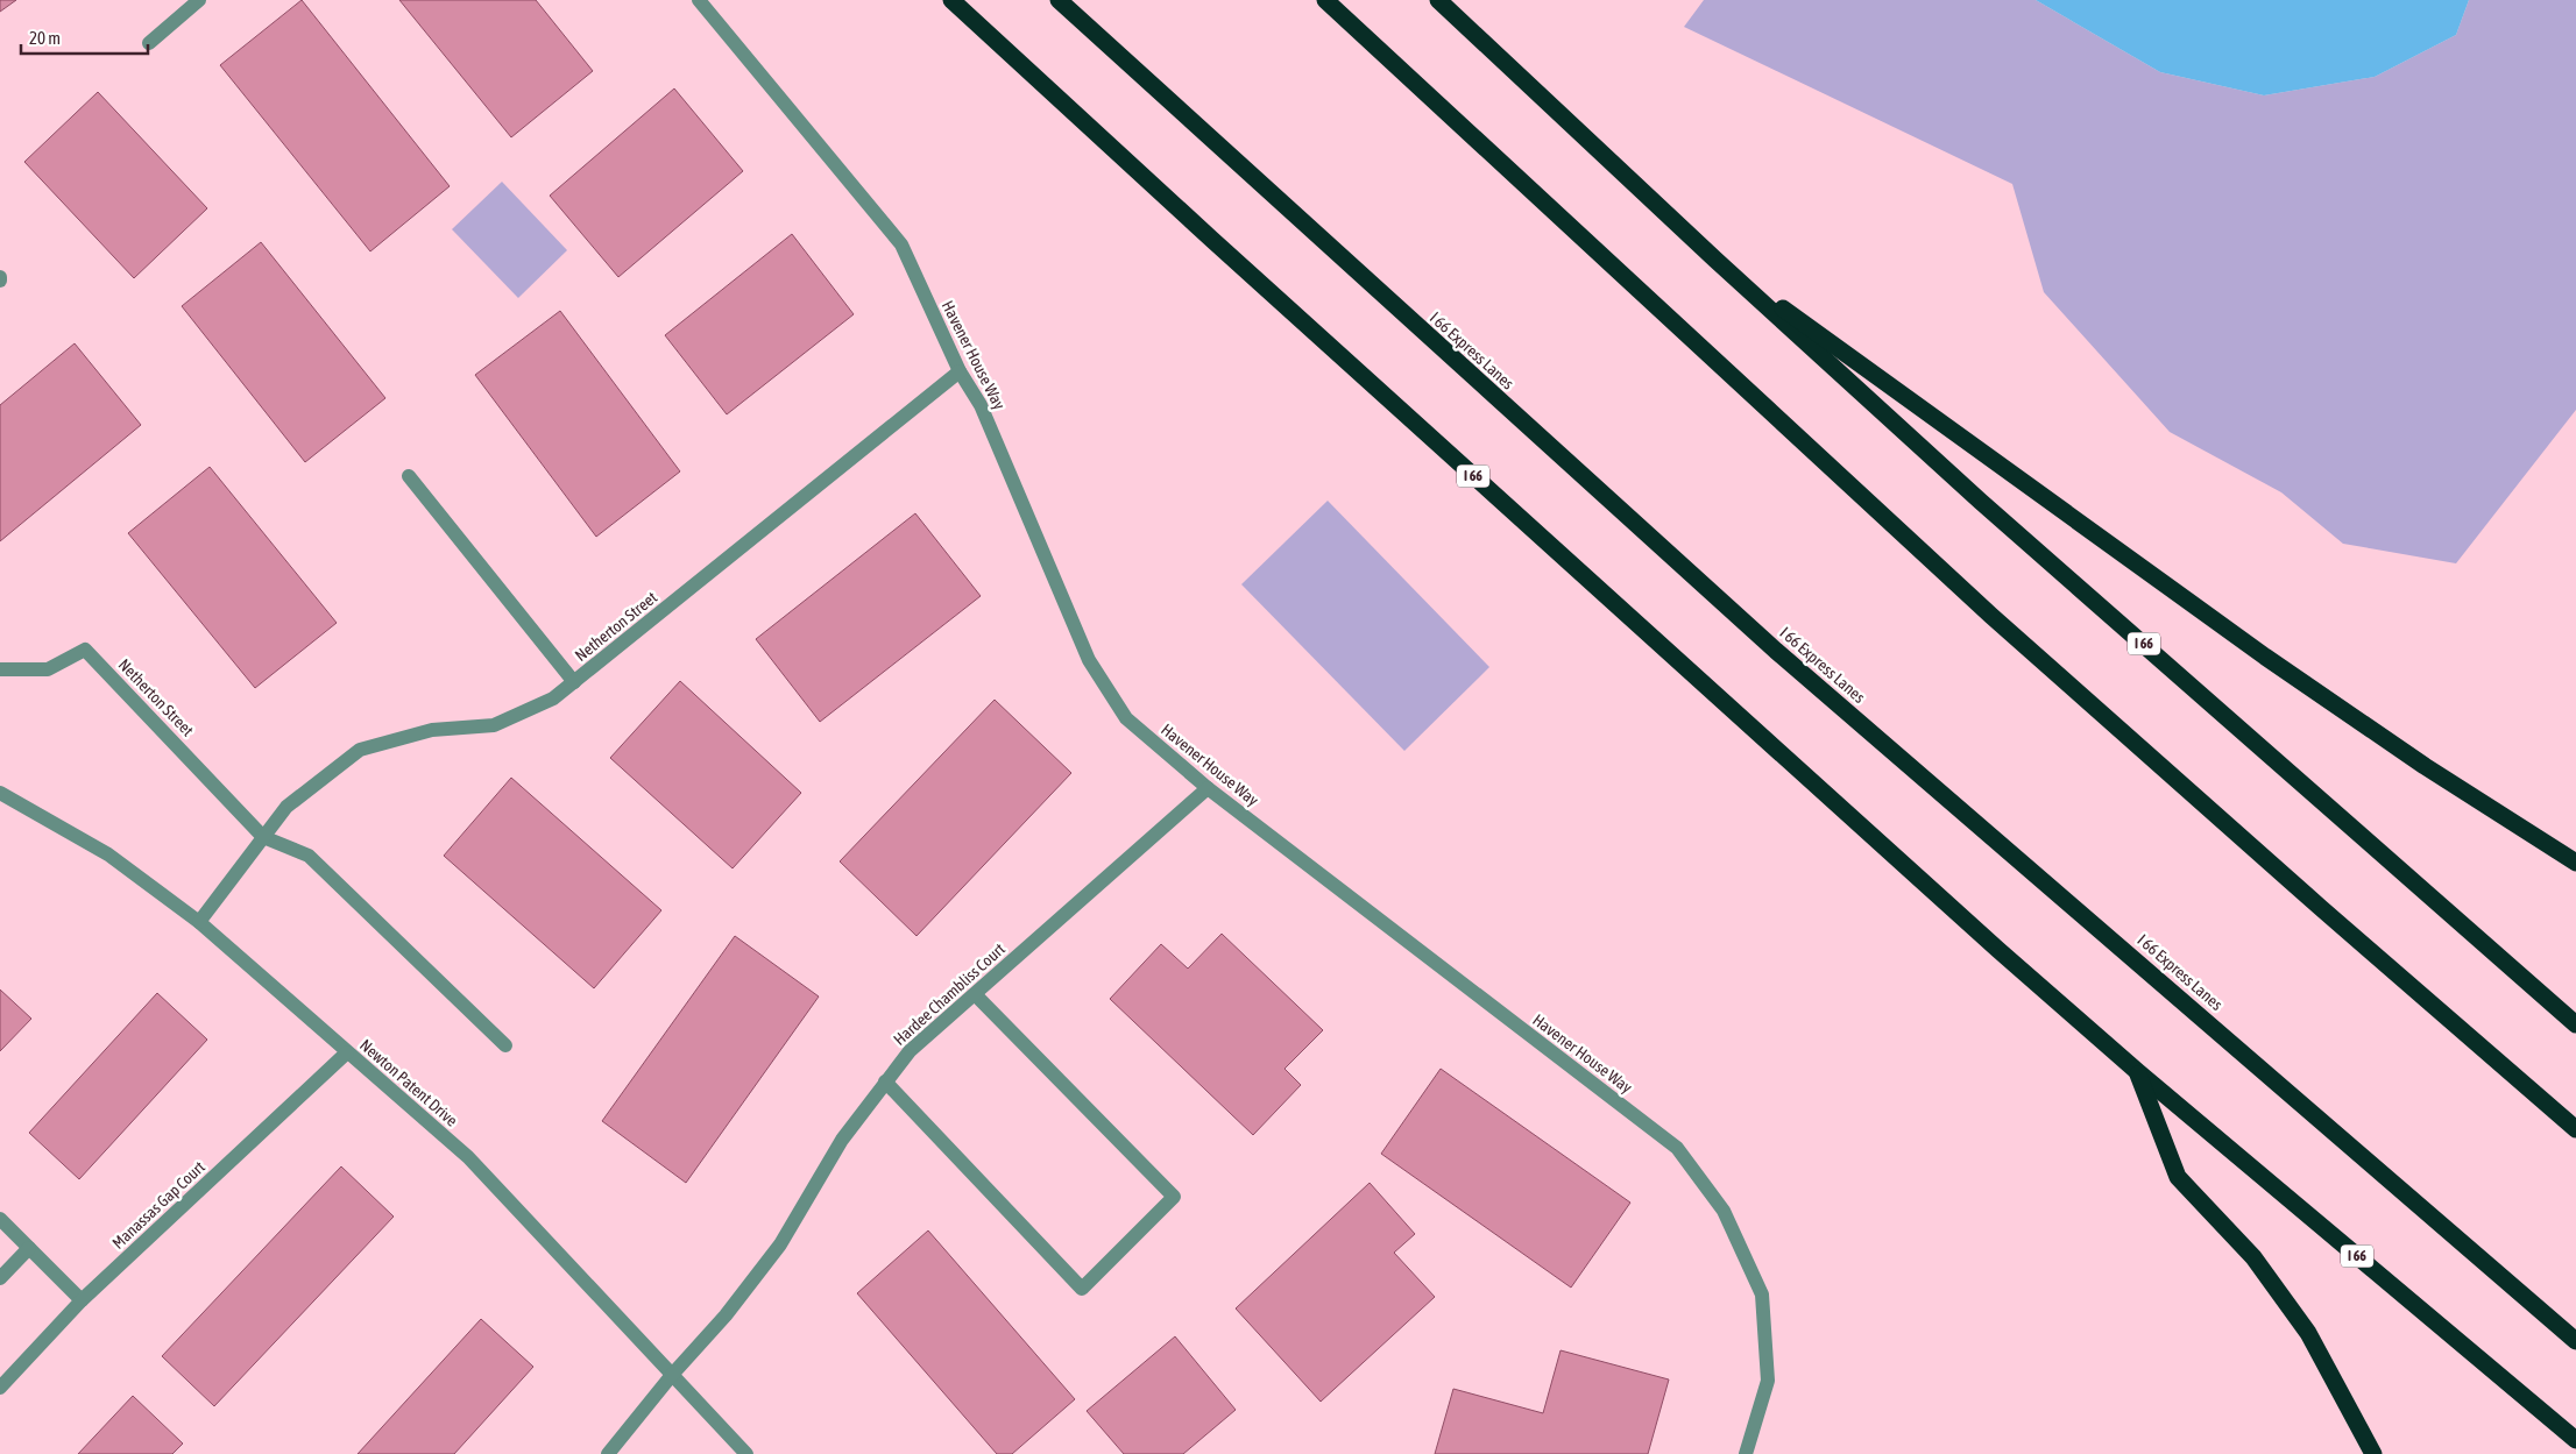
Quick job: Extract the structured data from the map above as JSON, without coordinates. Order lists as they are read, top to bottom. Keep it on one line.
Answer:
{"streets":{"highway":["I 66 Express Lanes","I 66"],"street":["Havener House Way","Netherton Street","Hardee Chambliss Court","Newton Patent Drive","Manassas Gap Court"]},"crossings":[["Havener House Way","Netherton Street"],["Havener House Way","Hardee Chambliss Court"],["Netherton Street","Newton Patent Drive"],["Hardee Chambliss Court","Newton Patent Drive"],["Newton Patent Drive","Manassas Gap Court"]],"scale_bar":"20 m"}
